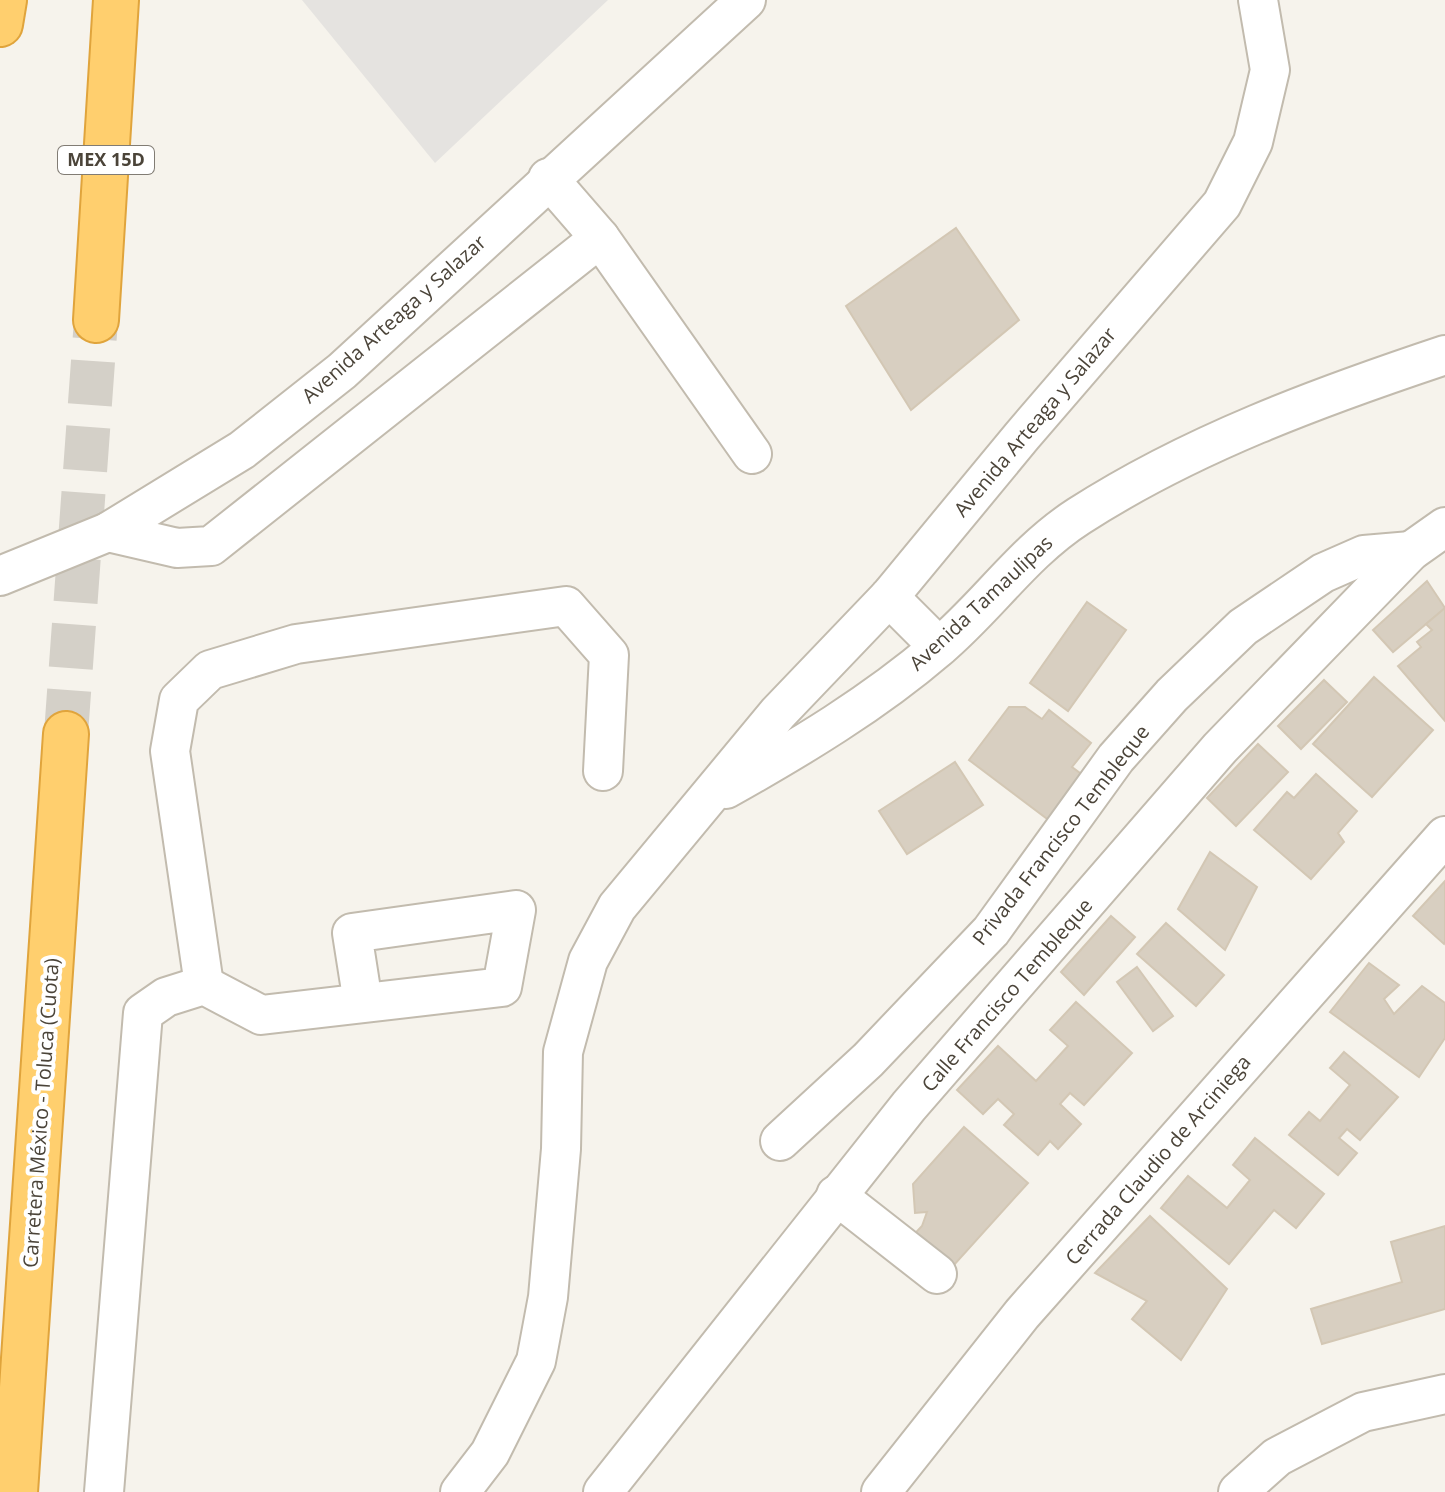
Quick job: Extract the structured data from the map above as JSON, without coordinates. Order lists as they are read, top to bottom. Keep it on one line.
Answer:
{"streets":{"highway":["MEX 15D","Carretera México - Toluca (Cuota)"],"street":["Avenida Arteaga y Salazar","Avenida Tamaulipas","Privada Francisco Tembleque","Calle Francisco Tembleque","Cerrada Claudio de Arciniega"]},"crossings":[["Avenida Arteaga y Salazar","Avenida Tamaulipas"],["Privada Francisco Tembleque","Calle Francisco Tembleque"]]}
